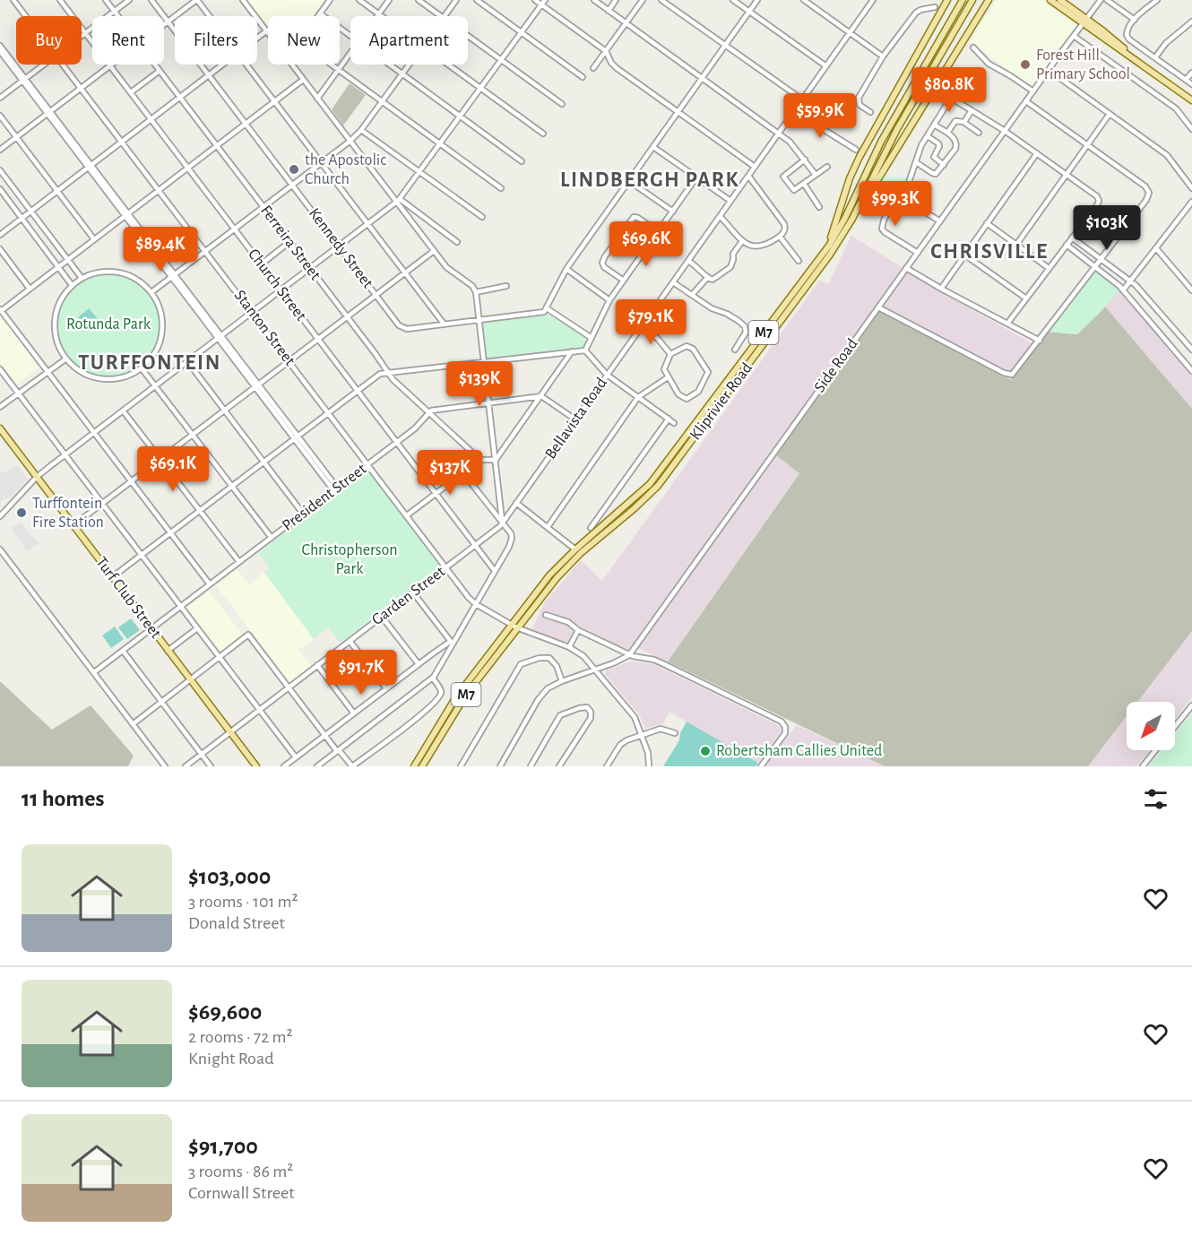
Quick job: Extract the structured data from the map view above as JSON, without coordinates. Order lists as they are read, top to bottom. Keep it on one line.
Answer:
{"streets":{"main road":["M7","Kliprivier Road","Turf Club Street"],"street":["Ferreira Street","Kennedy Street","Church Street","Stanton Street","Side Road","Bellavista Road","President Street","Garden Street"]},"crossings":[["Ferreira Street","President Street"],["Church Street","President Street"],["Church Street","Garden Street"],["Stanton Street","Kliprivier Road"],["Stanton Street","President Street"],["Stanton Street","Garden Street"],["Bellavista Road","Garden Street"],["President Street","Turf Club Street"],["Garden Street","Turf Club Street"]],"districts":["LINDBERGH PARK","CHRISVILLE","TURFFONTEIN"],"parks":["Rotunda Park","Christopherson Park"],"places":["Forest Hill Primary School","the Apostolic Church","Turffontein Fire Station","Robertsham Callies United"],"north":"bottom left","page":{"chip":["Buy","Rent","Filters","New","Apartment"],"price":["$80.8K","$59.9K","$99.3K","$103K","$69.6K","$89.4K","$79.1K","$139K","$69.1K","$137K","$91.7K"],"heading":"11 homes","list":[{"name":"$103,000","note":"3 rooms · 101 m² · Donald Street"},{"name":"$69,600","note":"2 rooms · 72 m² · Knight Road"},{"name":"$91,700","note":"3 rooms · 86 m² · Cornwall Street"}]}}
